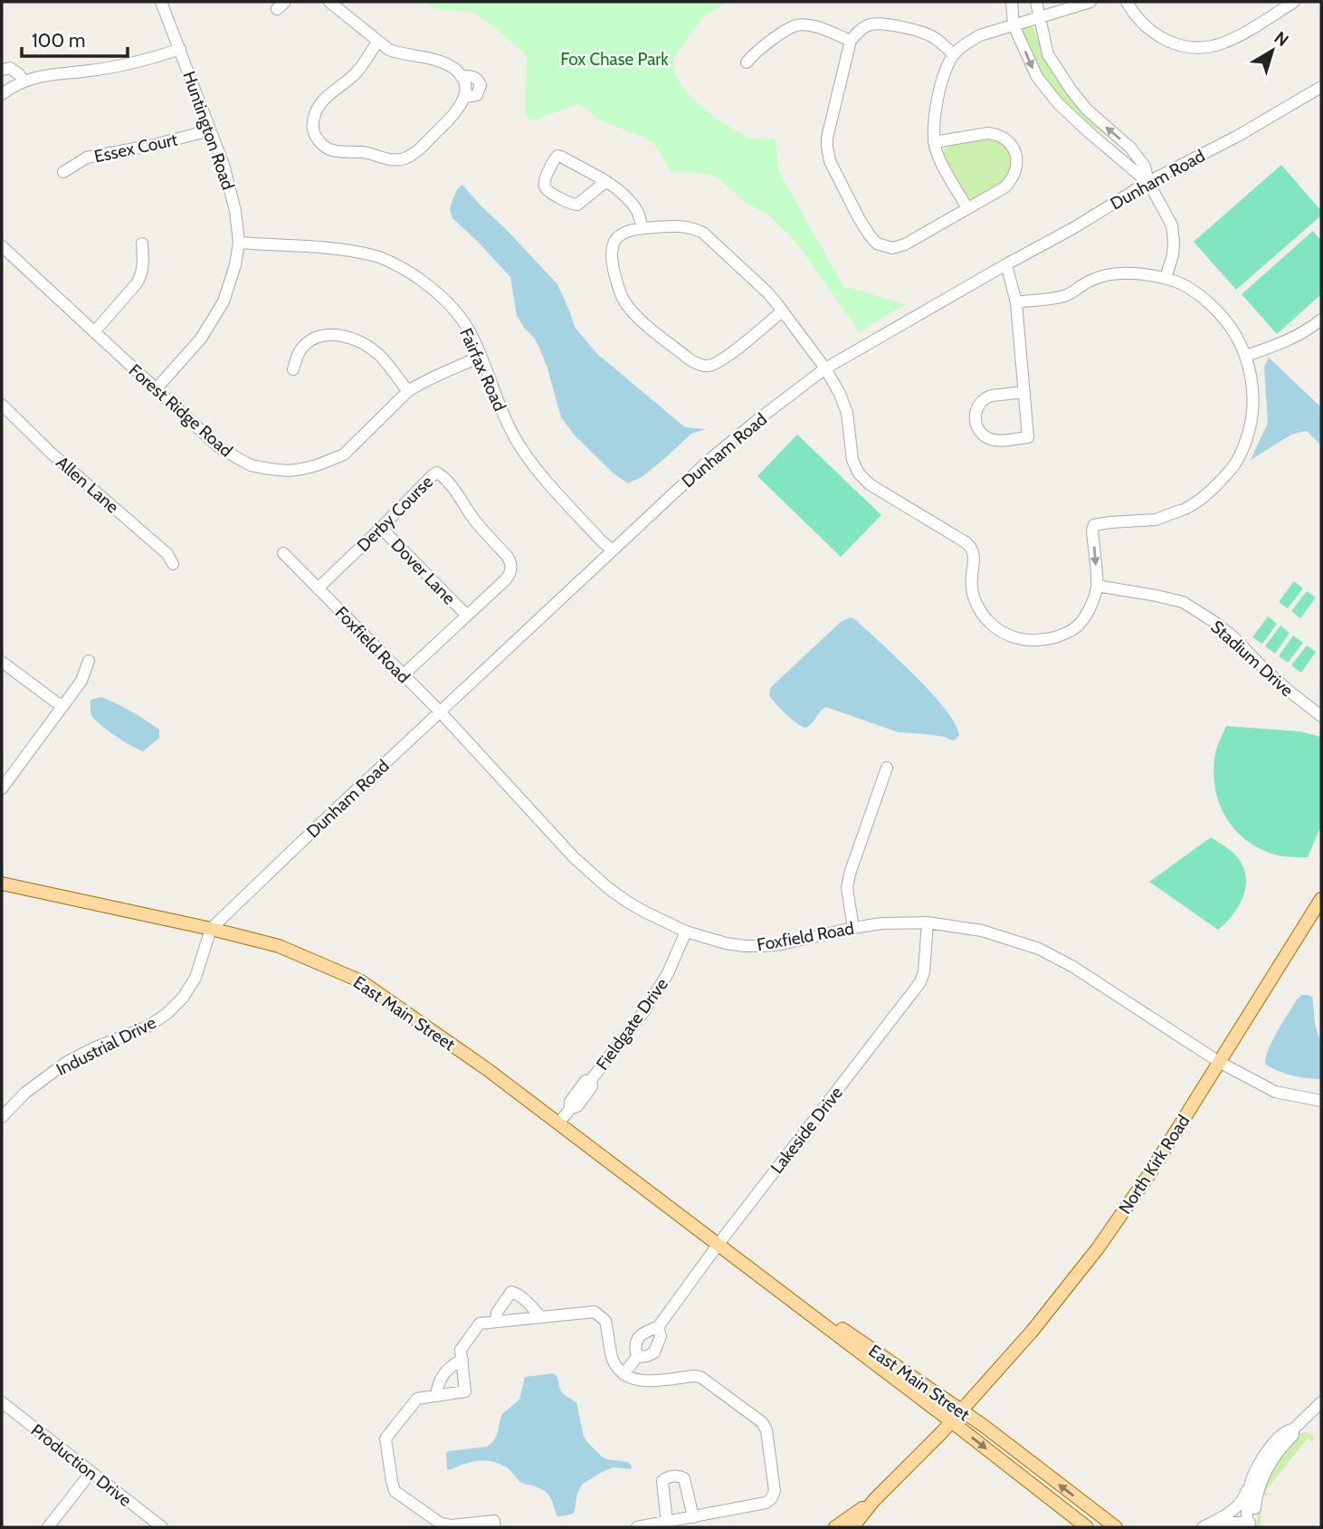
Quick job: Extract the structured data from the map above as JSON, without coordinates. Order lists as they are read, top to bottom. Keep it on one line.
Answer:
{"streets":{"main road":["East Main Street","North Kirk Road"],"street":["Huntington Road","Essex Court","Dunham Road","Fairfax Road","Forest Ridge Road","Allen Lane","Derby Course","Dover Lane","Foxfield Road","Stadium Drive","Fieldgate Drive","Industrial Drive","Lakeside Drive","Production Drive"]},"crossings":[["Huntington Road","Essex Court"],["Huntington Road","Fairfax Road"],["Huntington Road","Forest Ridge Road"],["Dunham Road","Fairfax Road"],["Dunham Road","Foxfield Road"],["Dunham Road","East Main Street"],["Dunham Road","Industrial Drive"],["Fairfax Road","Forest Ridge Road"],["Derby Course","Dover Lane"],["Derby Course","Foxfield Road"],["Foxfield Road","Fieldgate Drive"],["Foxfield Road","Lakeside Drive"],["Foxfield Road","North Kirk Road"],["East Main Street","Fieldgate Drive"],["East Main Street","Industrial Drive"],["East Main Street","Lakeside Drive"],["East Main Street","North Kirk Road"]],"parks":["Fox Chase Park"],"scale_bar":"100 m","north":"top right"}
